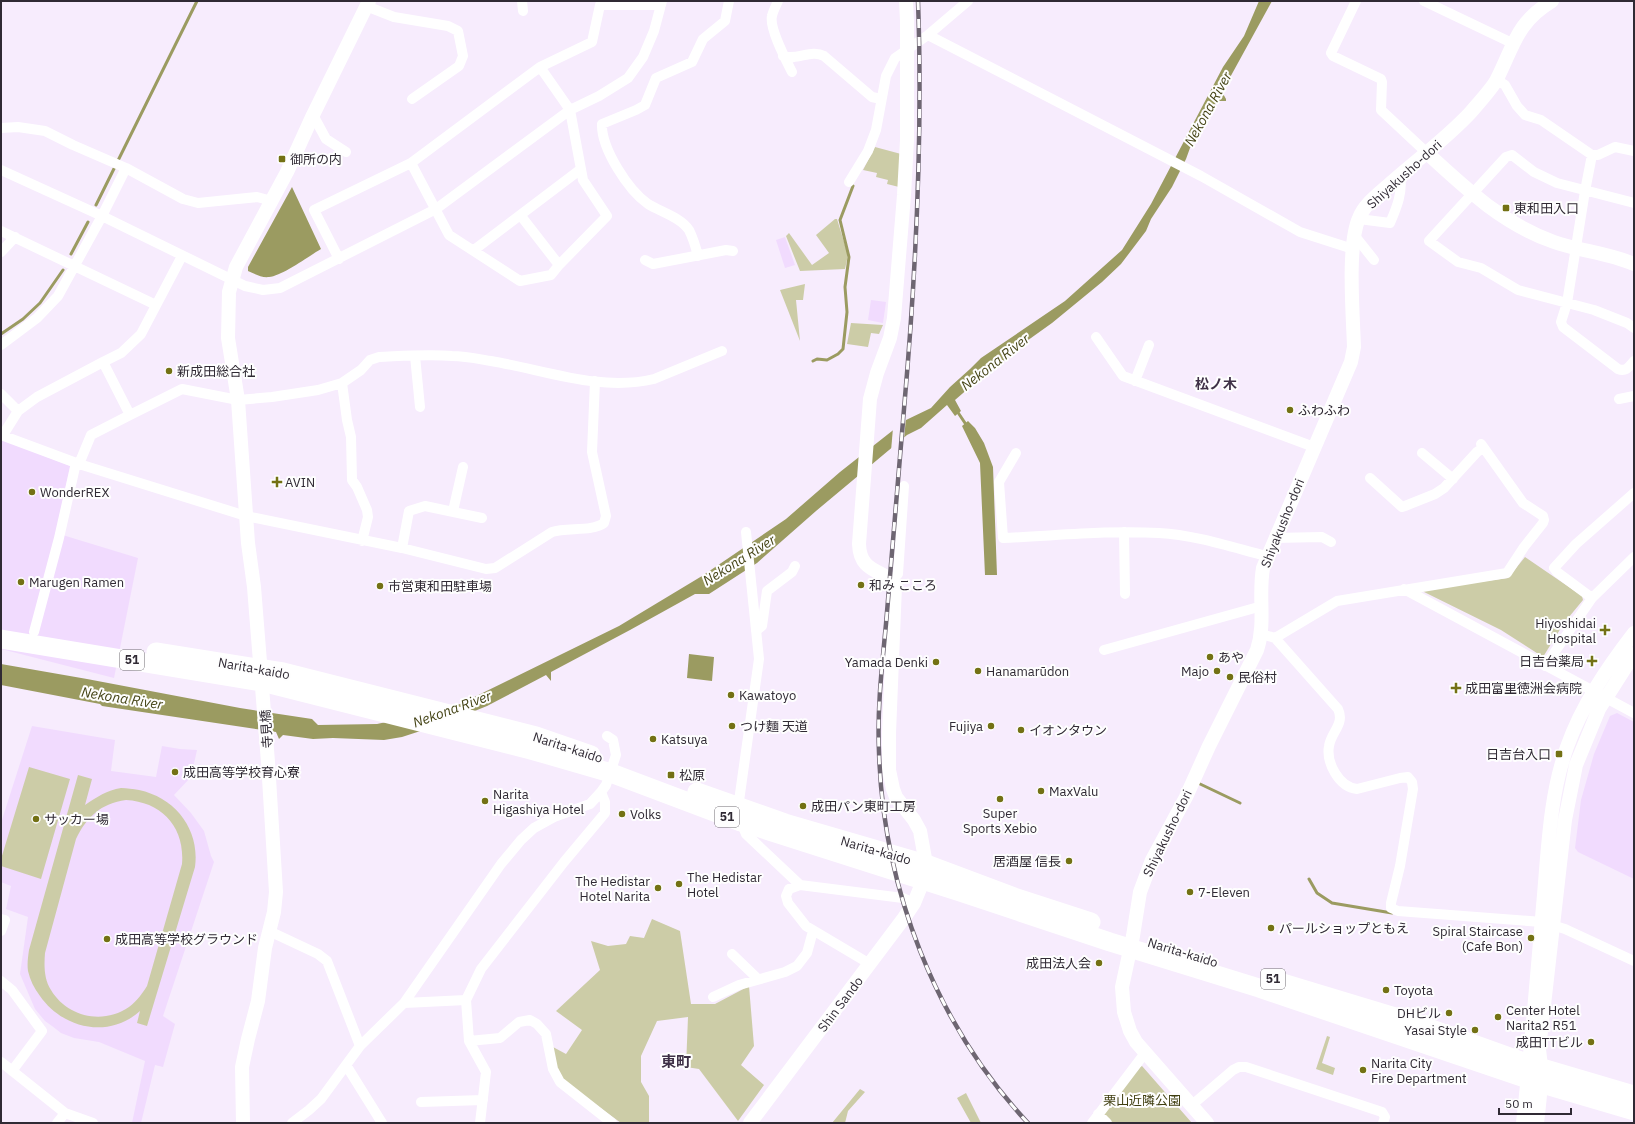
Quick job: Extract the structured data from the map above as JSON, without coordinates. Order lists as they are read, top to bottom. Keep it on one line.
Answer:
{"streets":{"highway":["51","Narita-kaido"],"street":["Shiyakusho-dori","寺見橋","Shin Sando"]},"crossings":[["Shiyakusho-dori","Narita-kaido"],["51","Narita-kaido"],["51","寺見橋"],["Narita-kaido","寺見橋"],["Narita-kaido","Shin Sando"]],"districts":["松ノ木","東町"],"water":["Nekona River"],"parks":["栗山近隣公園"],"places":{"transit":["御所の内","東和田入口","日吉台入口","松原"],"other":["新成田総合社","ふわふわ","WonderREX","Marugen Ramen","和み こころ","市営東和田駐車場","あや","Yamada Denki","Hanamarūdon","Majo","民俗村","Kawatoyo","つけ麵 天道","Fujiya","イオンタウン","Katsuya","成田高等学校育心寮","MaxValu","Super Sports Xebio","Narita Higashiya Hotel","成田パン東町工房","Volks","サッカー場","居酒屋 信長","The Hedistar Hotel","The Hedistar Hotel Narita","7-Eleven","パールショップともえ","Spiral Staircase (Cafe Bon)","成田高等学校グラウンド","成田法人会","Toyota","DHビル","Center Hotel Narita2 R51","Yasai Style","成田TTビル","Narita City Fire Department"],"health":["AVIN","Hiyoshidai Hospital","日吉台薬局","成田富里徳洲会病院"]},"scale_bar":"50 m"}
